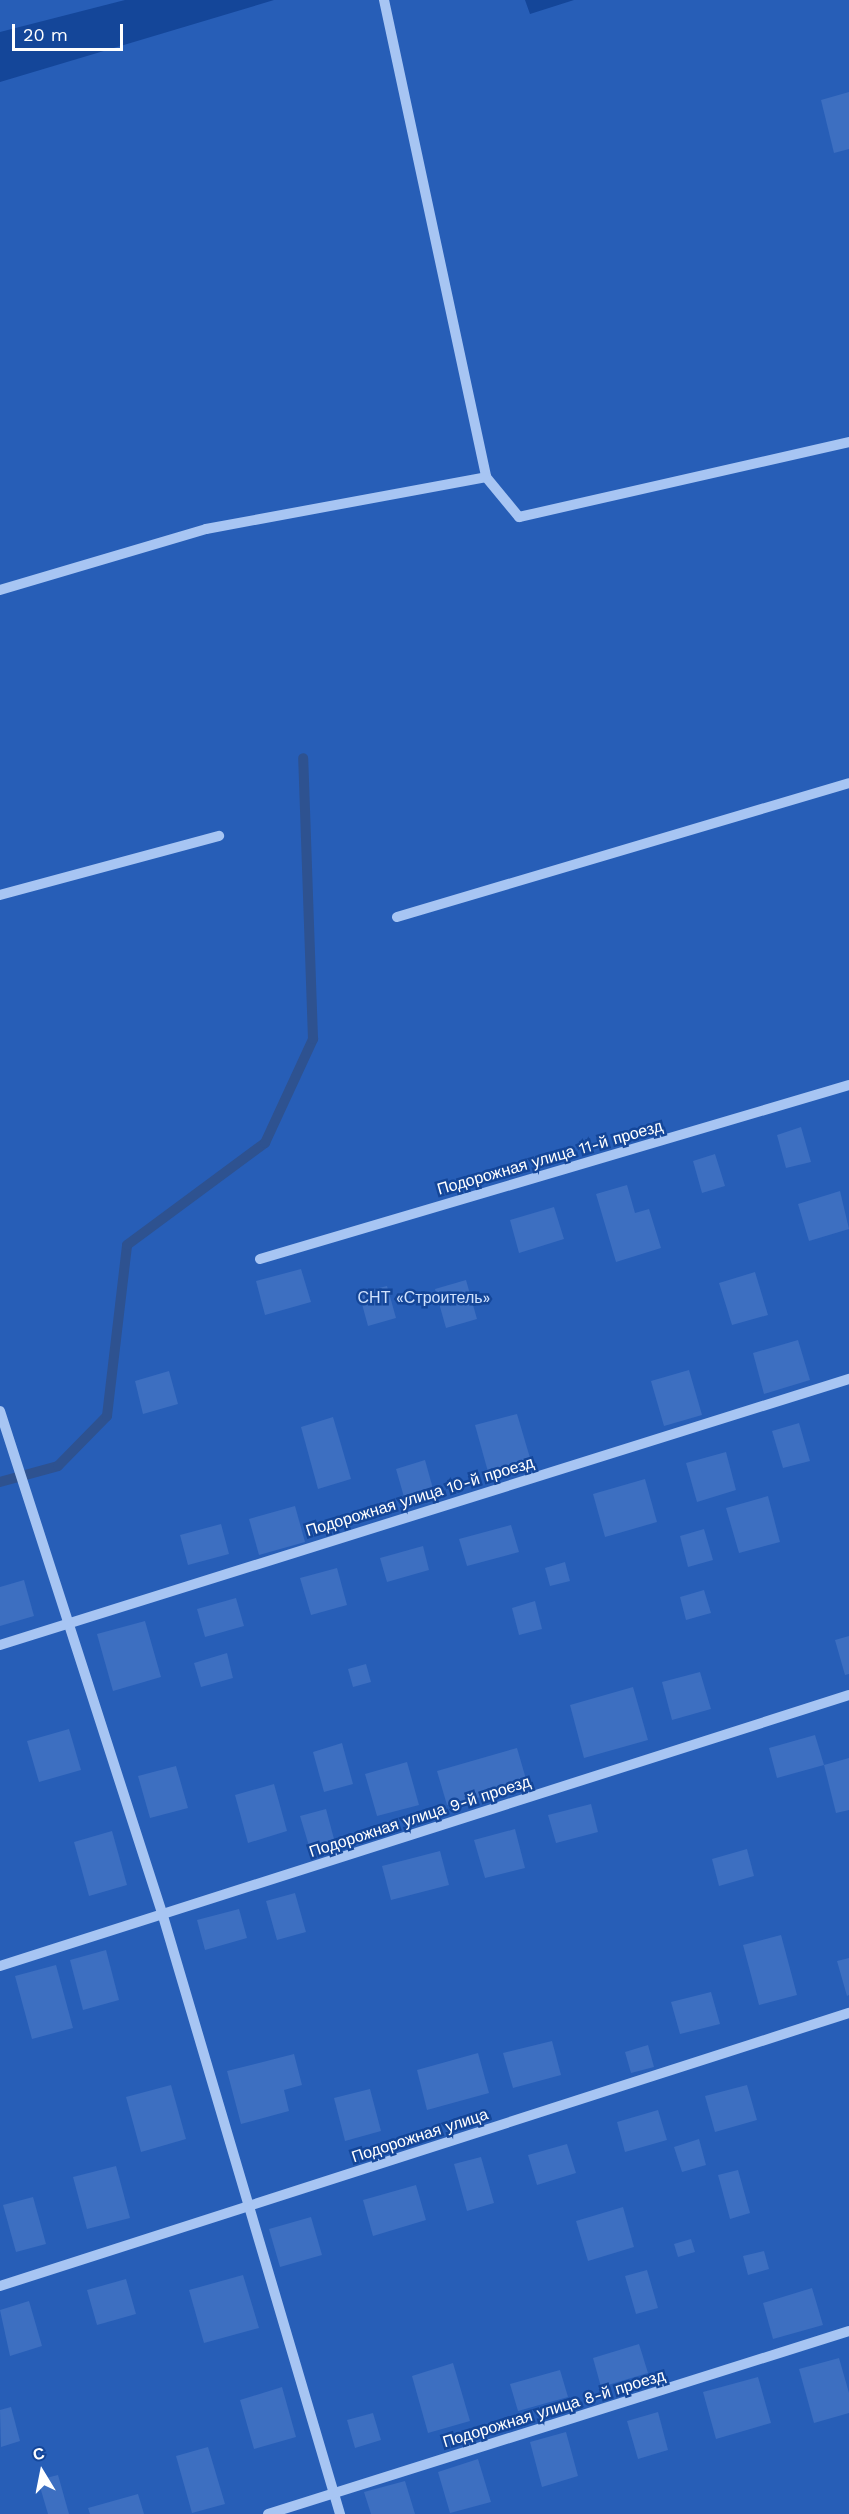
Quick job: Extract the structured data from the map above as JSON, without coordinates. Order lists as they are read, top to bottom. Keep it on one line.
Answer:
{"streets":{"street":["Подорожная улица 11-й проезд","Подорожная улица 10-й проезд","Подорожная улица 9-й проезд","Подорожная улица","Подорожная улица 8-й проезд"]},"parks":["СНТ «Строитель»"],"scale_bar":"20 m","north":"top"}
